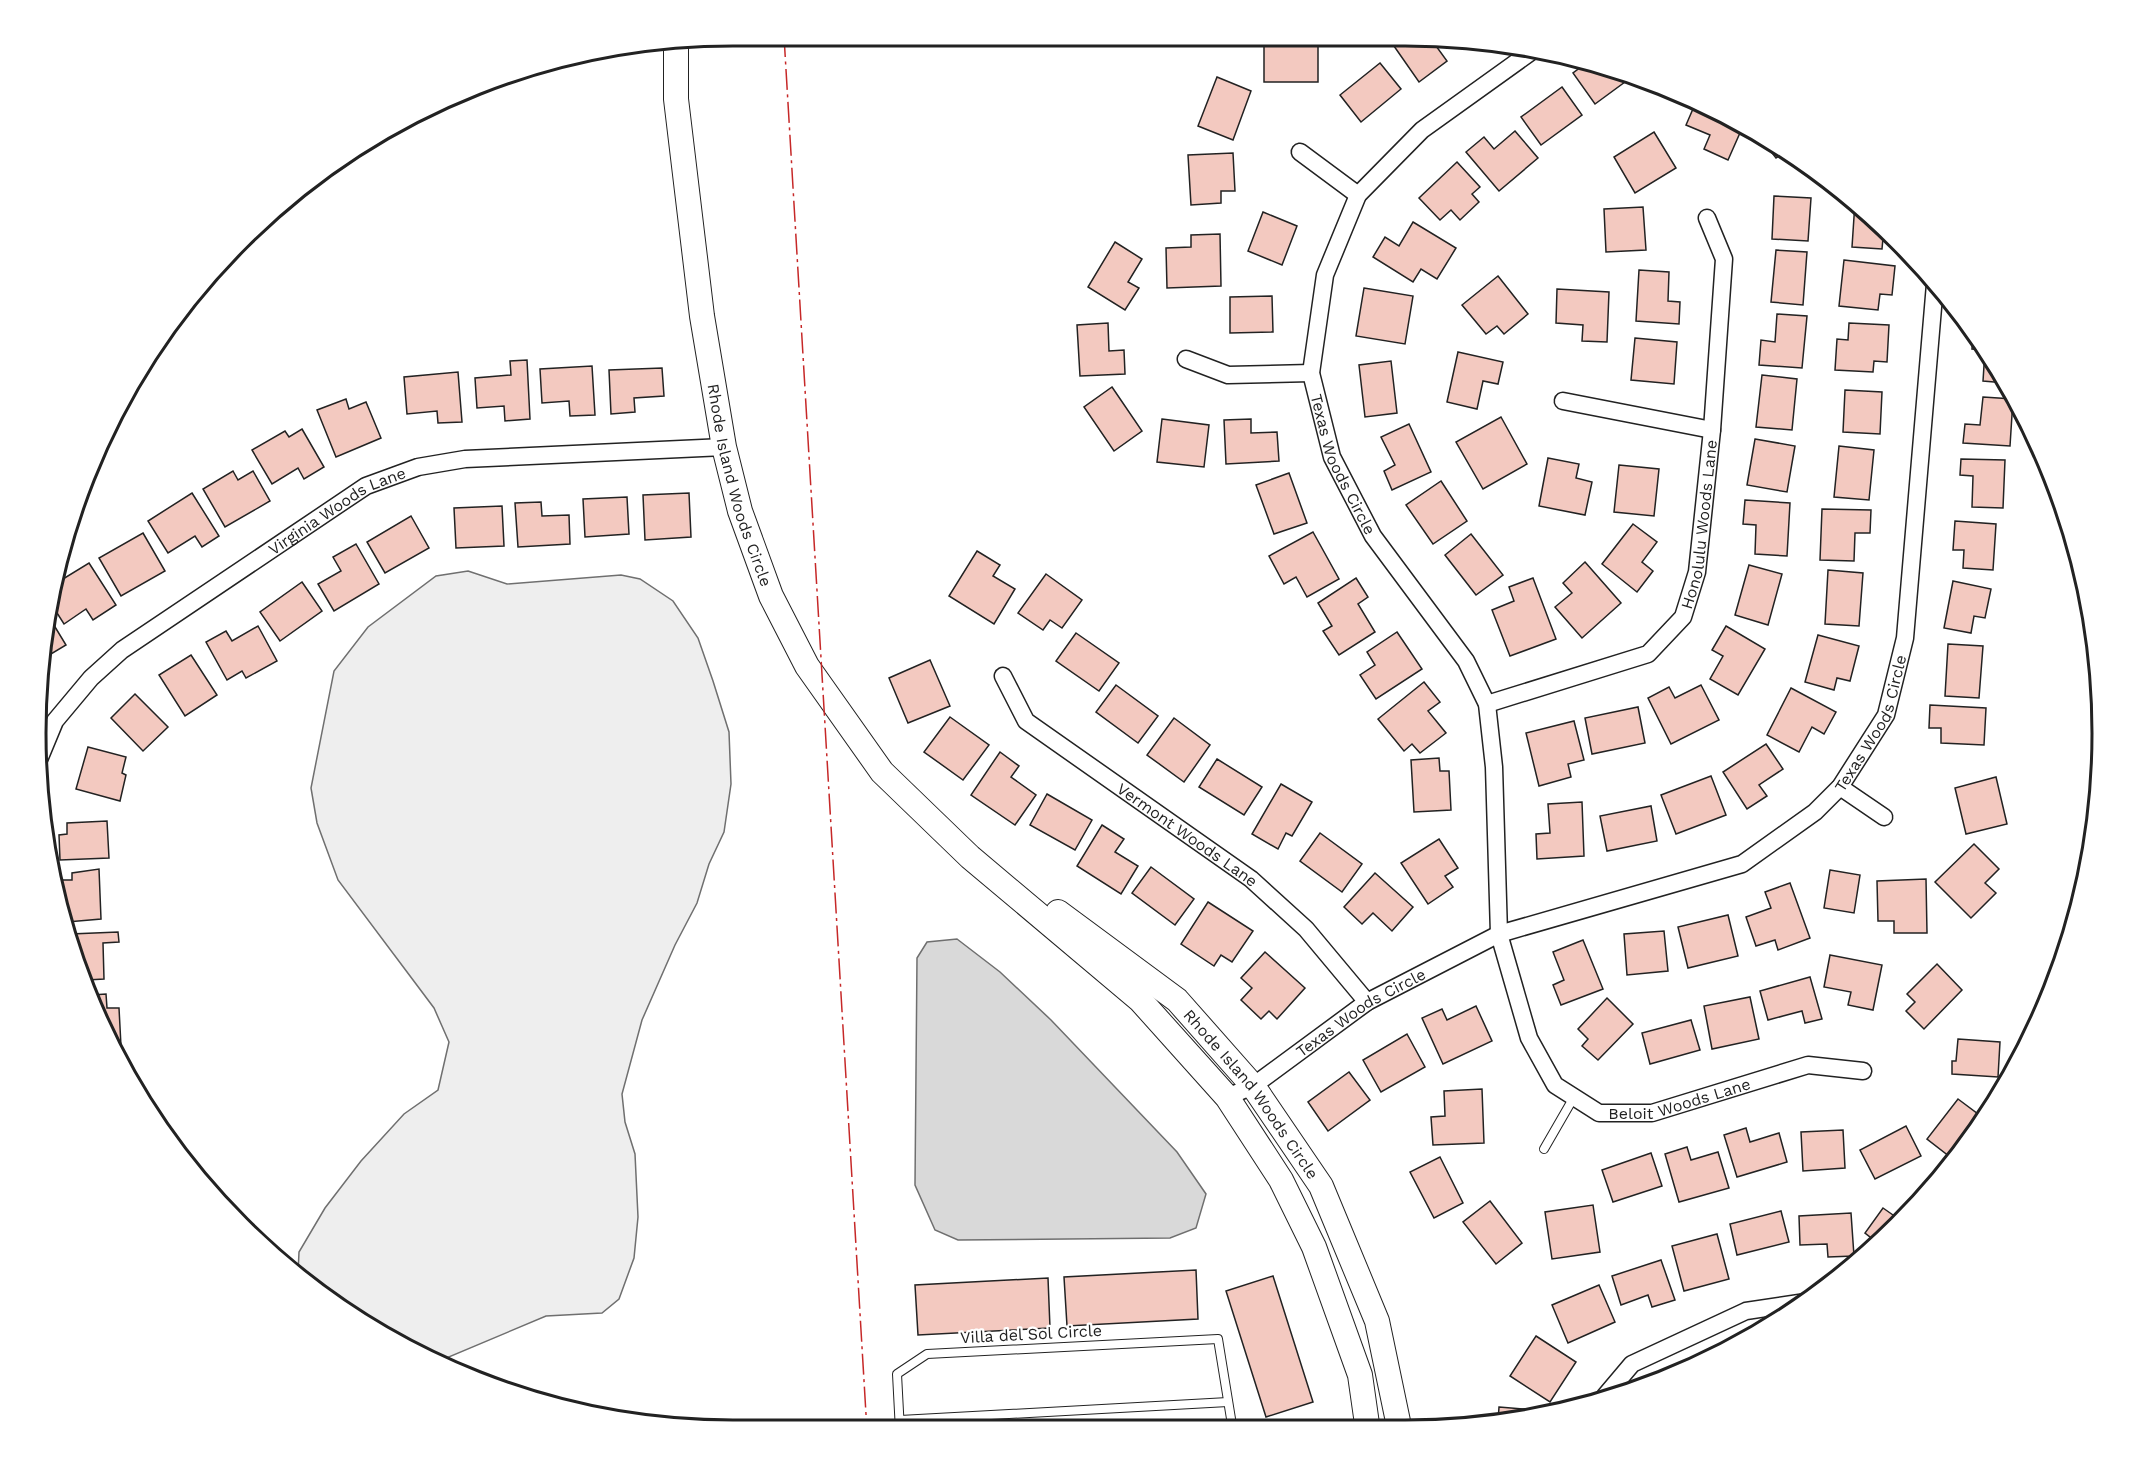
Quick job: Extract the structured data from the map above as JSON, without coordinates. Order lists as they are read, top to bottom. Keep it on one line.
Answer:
{"streets":{"street":["Texas Woods Circle","Rhode Island Woods Circle","Virginia Woods Lane","Honolulu Woods Lane","Vermont Woods Lane","Beloit Woods Lane"],"lane":["Villa del Sol Circle"]},"crossings":[["Texas Woods Circle","Rhode Island Woods Circle"],["Texas Woods Circle","Honolulu Woods Lane"],["Texas Woods Circle","Vermont Woods Lane"],["Texas Woods Circle","Beloit Woods Lane"],["Rhode Island Woods Circle","Virginia Woods Lane"]]}
